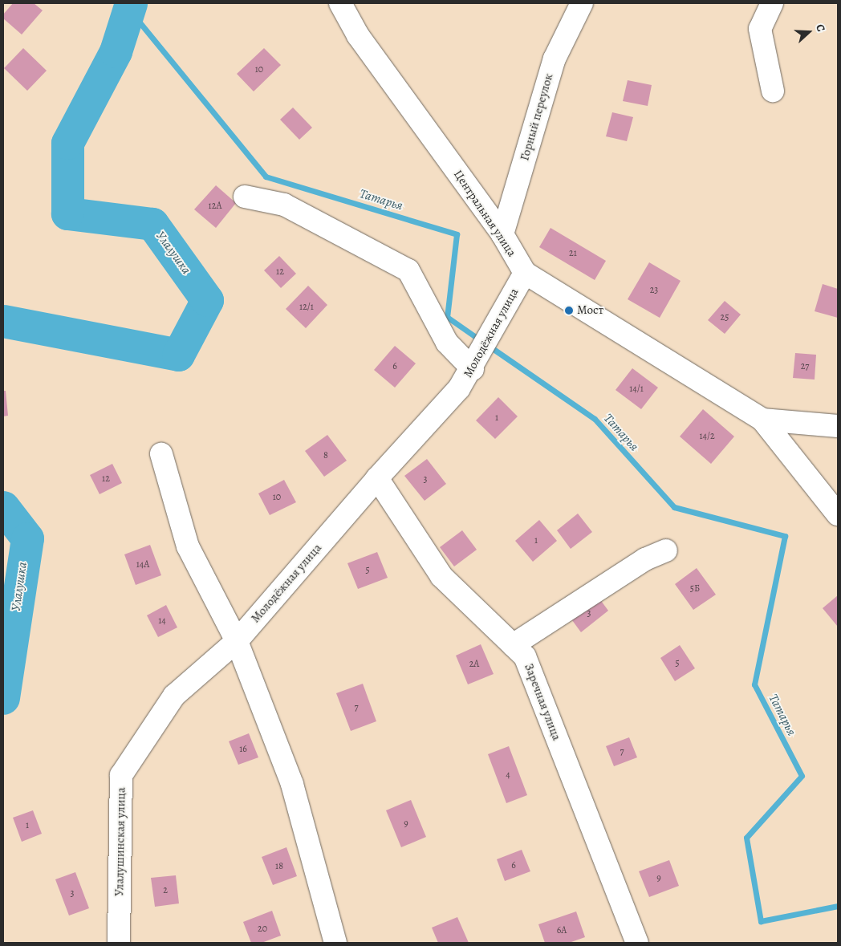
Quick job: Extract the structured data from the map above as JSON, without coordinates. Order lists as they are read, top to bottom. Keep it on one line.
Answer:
{"streets":{"street":["Горный переулок","Центральная улица","Молодёжная улица","Заречная улица","Улалушинская улица"]},"crossings":[["Горный переулок","Центральная улица"],["Центральная улица","Молодёжная улица"],["Молодёжная улица","Заречная улица"],["Молодёжная улица","Улалушинская улица"]],"water":["Татарья","Улалушка"],"places":["Мост"],"house_numbers":["10","12А","21","12","23","12/1","25","6","27","14/1","1","14/2","8","12","3","10","1","14А","5","5Б","3","14","5","2А","7","16","7","4","9","1","6","18","9","2","3","20","6А"],"north":"right"}
